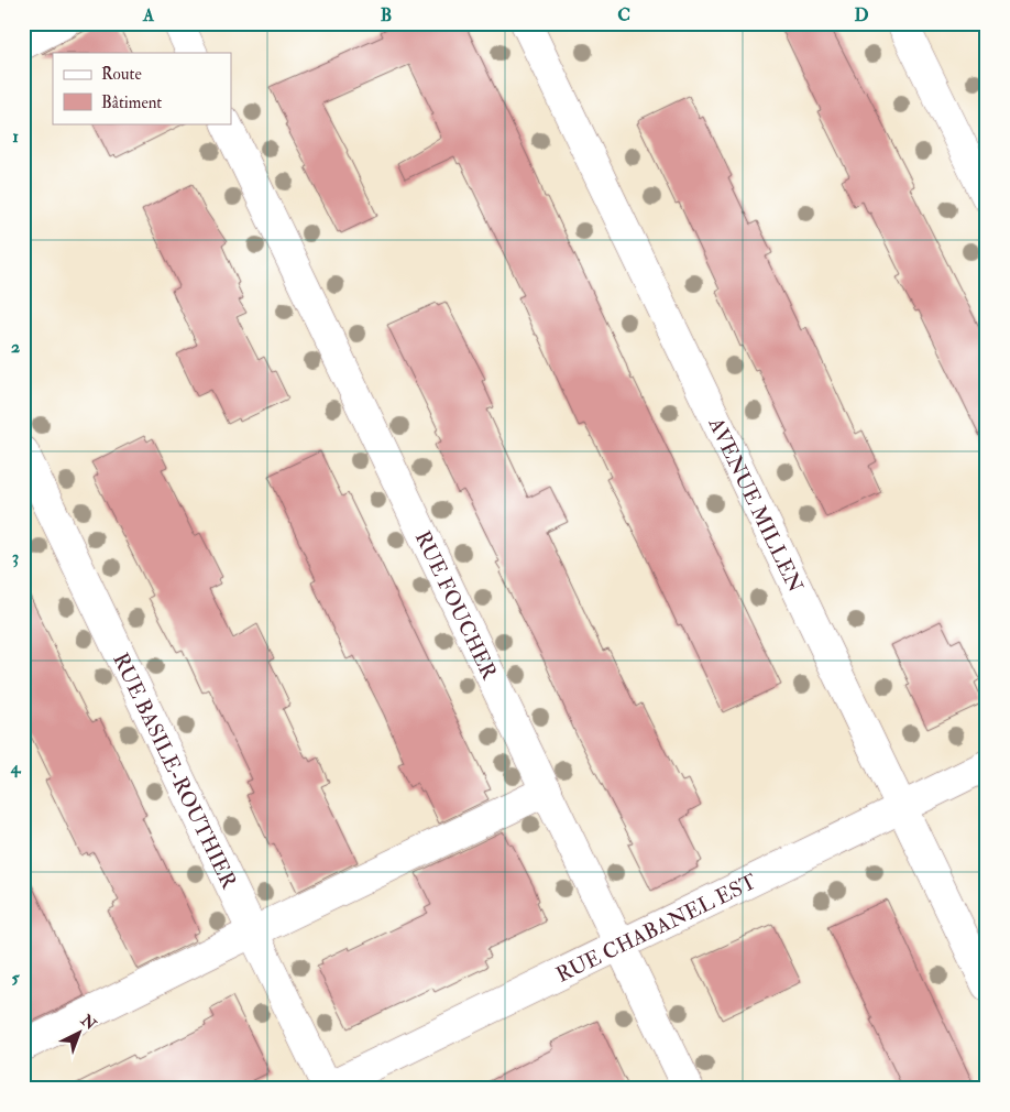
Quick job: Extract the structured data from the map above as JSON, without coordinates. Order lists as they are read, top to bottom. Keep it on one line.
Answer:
{"streets":{"street":["AVENUE MILLEN","RUE FOUCHER","RUE BASILE-ROUTHIER","RUE CHABANEL EST"]},"crossings":[["AVENUE MILLEN","RUE CHABANEL EST"],["RUE FOUCHER","RUE CHABANEL EST"],["RUE BASILE-ROUTHIER","RUE CHABANEL EST"]],"legend":["Route","Bâtiment"],"north":"top right","grid":{"columns":["A","B","C","D"],"rows":["1","2","3","4","5"]}}
